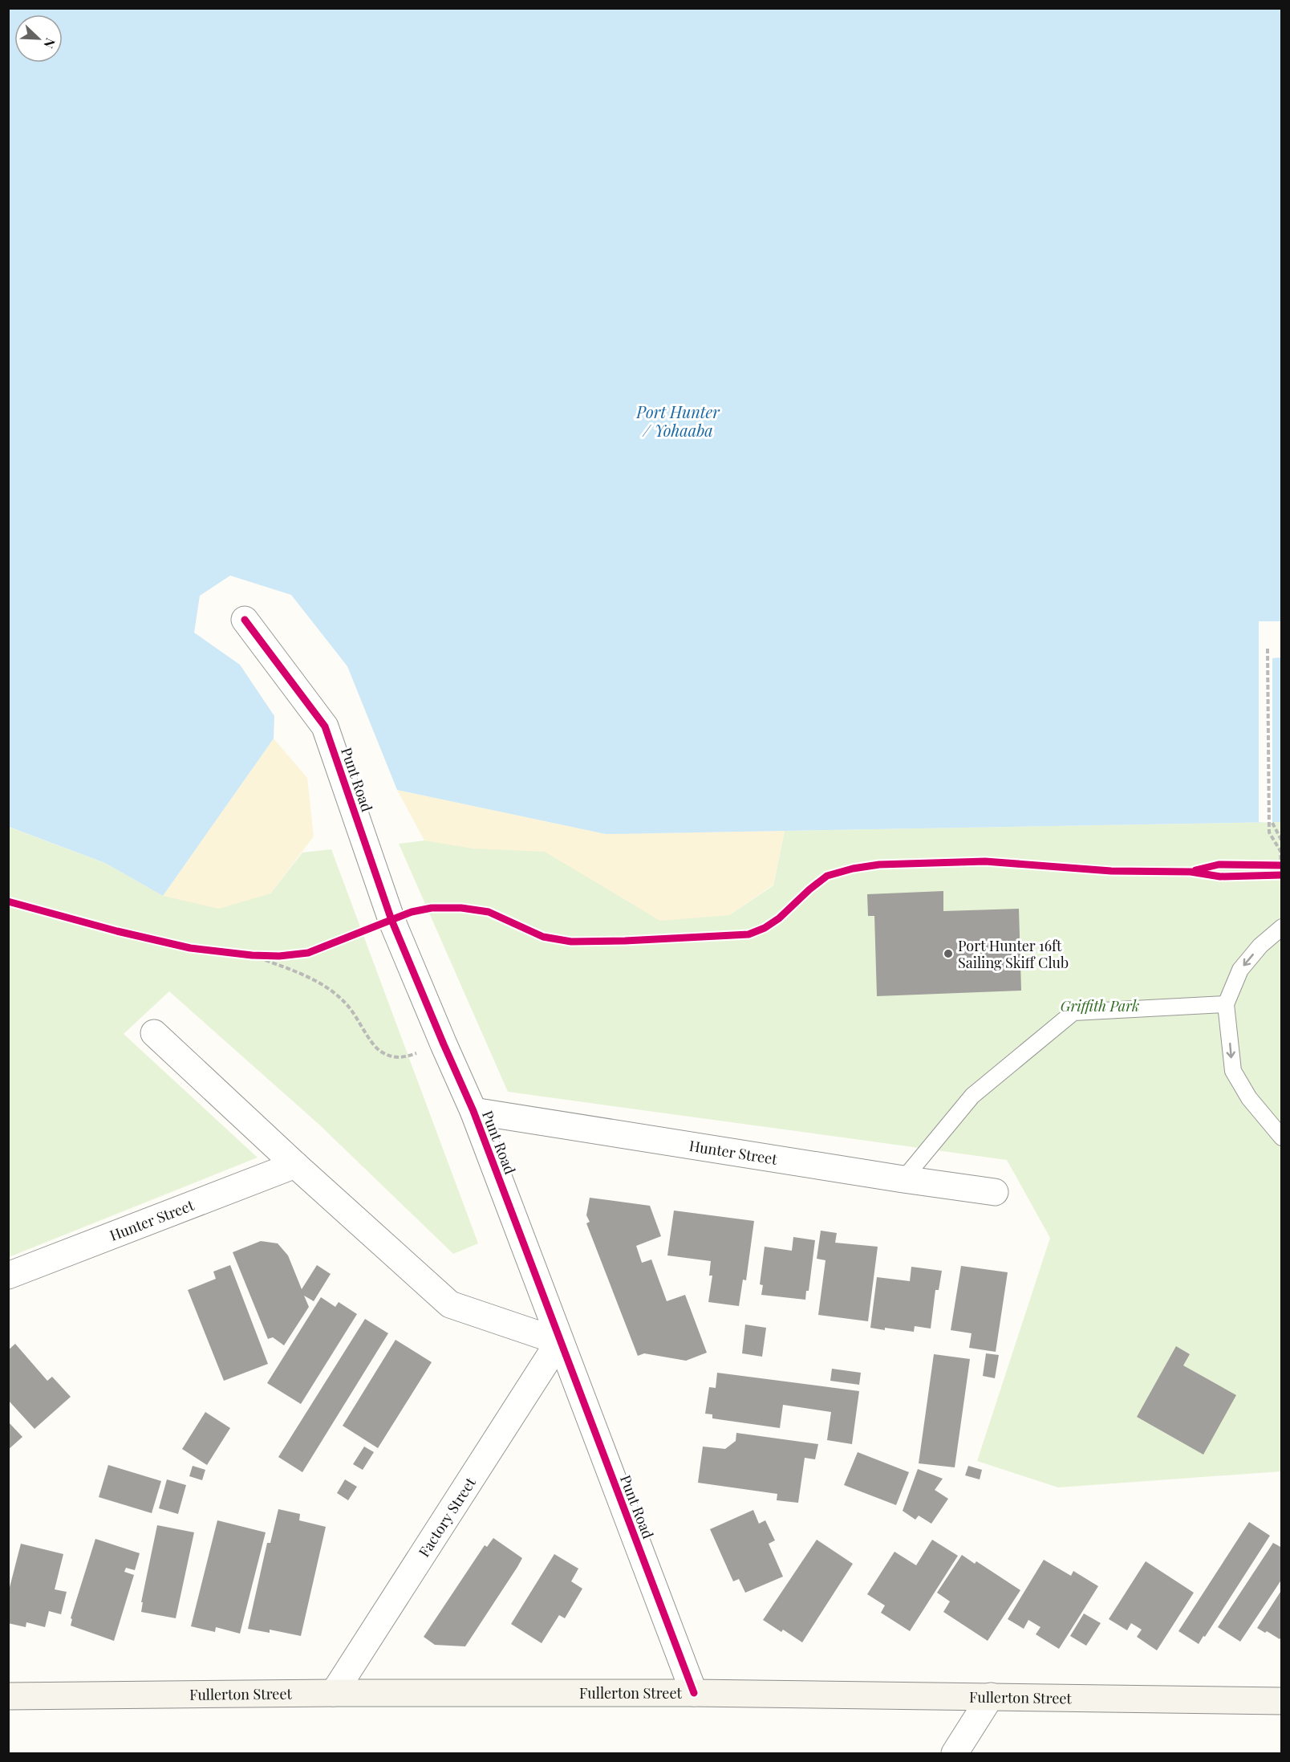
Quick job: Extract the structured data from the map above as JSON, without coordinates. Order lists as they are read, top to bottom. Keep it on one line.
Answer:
{"streets":{"main road":["Fullerton Street"],"street":["Punt Road","Hunter Street","Factory Street"]},"crossings":[["Punt Road","Hunter Street"],["Punt Road","Factory Street"],["Punt Road","Fullerton Street"],["Factory Street","Fullerton Street"]],"water":["Port Hunter / Yohaaba"],"parks":["Griffith Park"],"places":["Port Hunter 16ft Sailing Skiff Club"],"north":"bottom right"}
